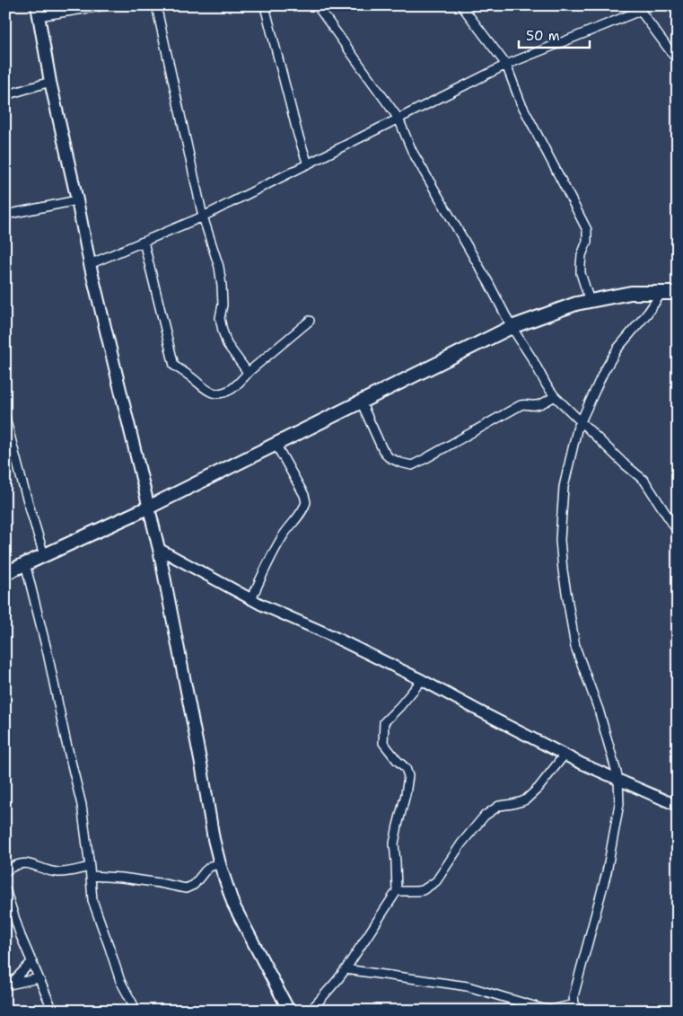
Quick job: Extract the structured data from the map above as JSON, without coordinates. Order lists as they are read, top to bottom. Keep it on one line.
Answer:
{"scale_bar":"50 m"}
